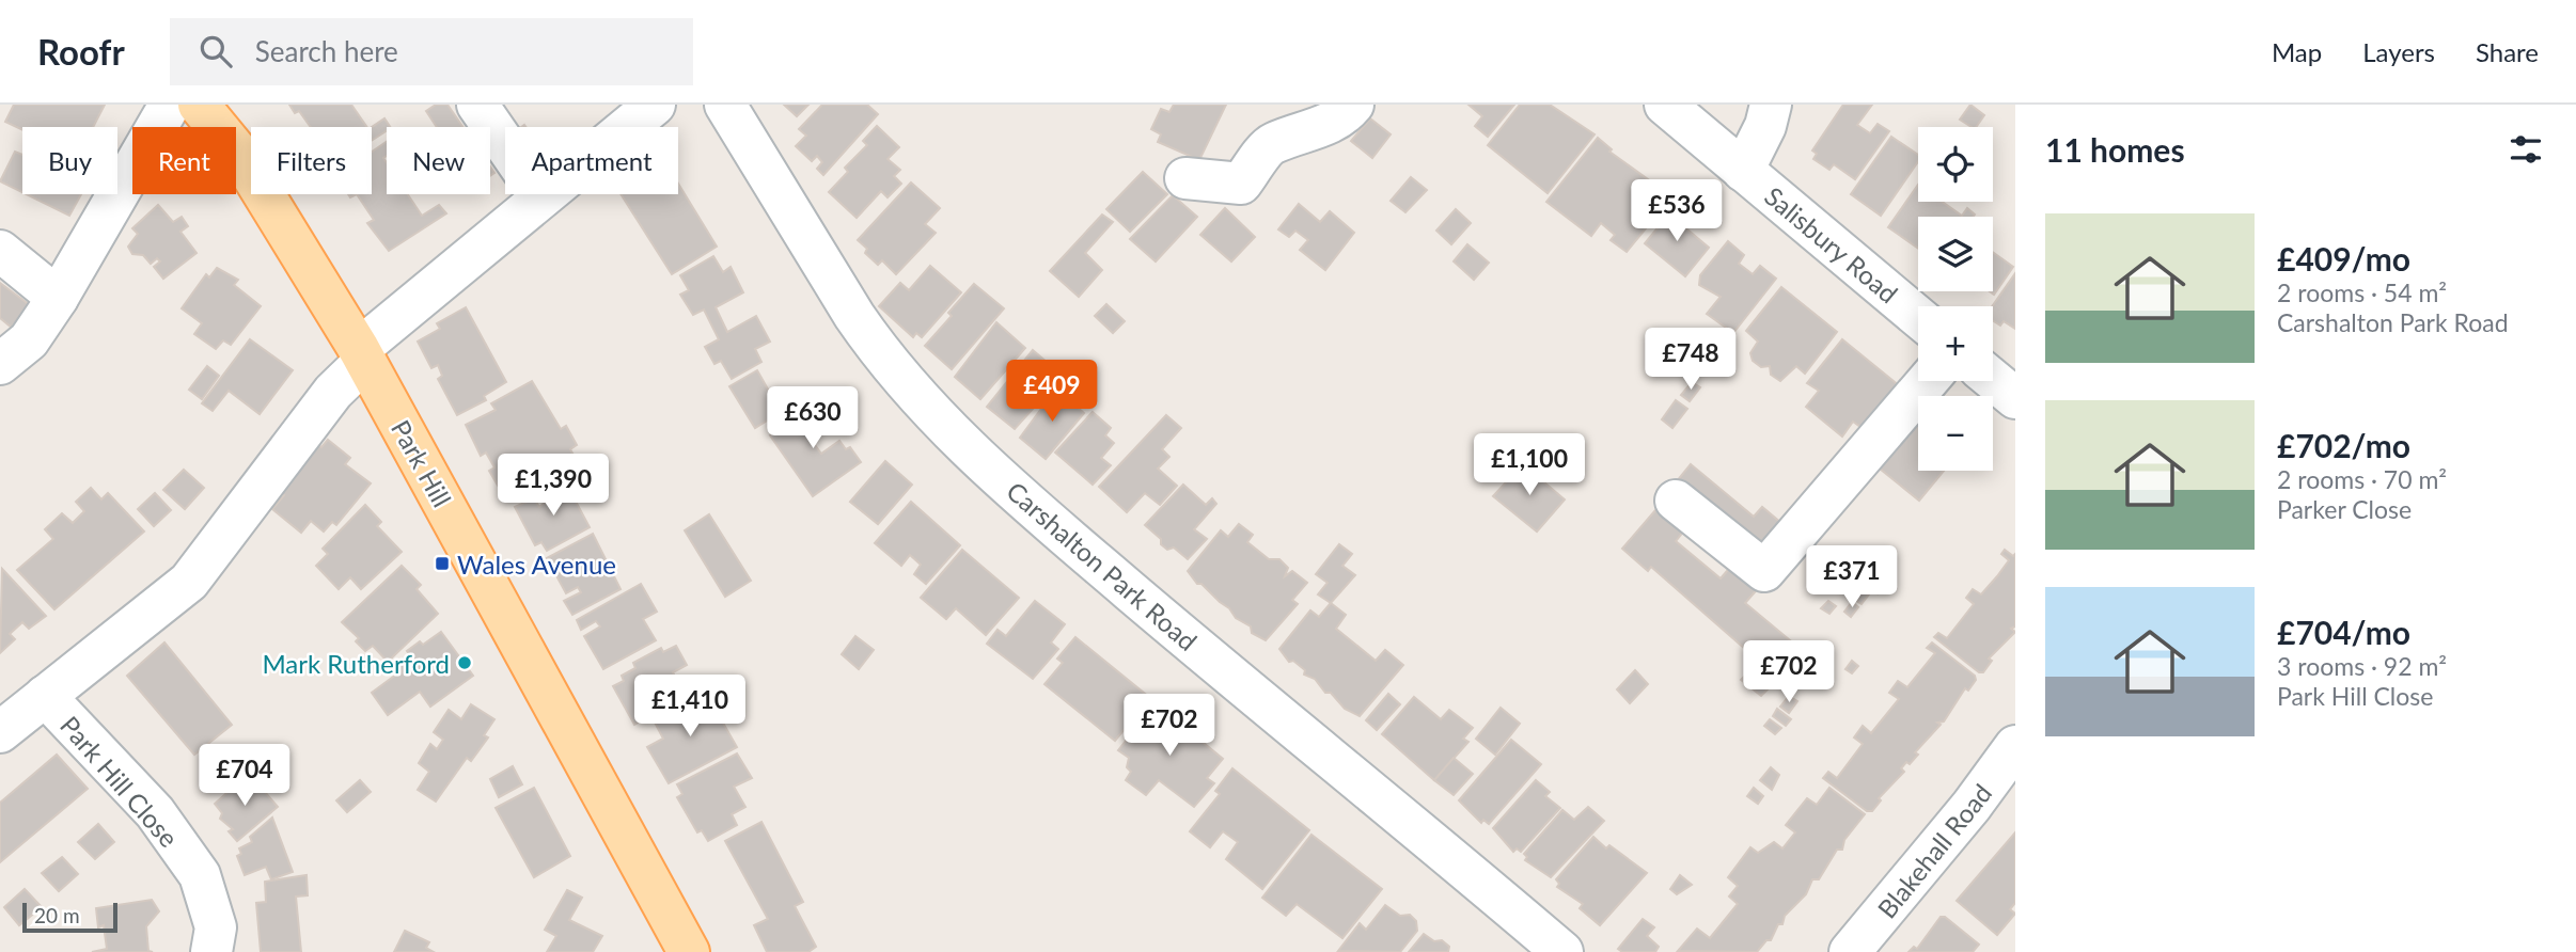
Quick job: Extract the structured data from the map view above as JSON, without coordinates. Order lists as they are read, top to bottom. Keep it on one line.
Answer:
{"streets":{"main road":["Park Hill"],"street":["Salisbury Road","Carshalton Park Road","Park Hill Close","Blakehall Road"]},"places":{"transit":["Wales Avenue"],"other":["Mark Rutherford"]},"scale_bar":"20 m","page":{"header":"Roofr","search":"Search here","nav":["Map","Layers","Share"],"heading":"11 homes","map_buttons":["+","−"],"chip":["Buy","Rent","Filters","New","Apartment"],"price":["£536","£748","£409","£630","£1,100","£1,390","£371","£702","£1,410","£702","£704"],"list":[{"name":"£409/mo","note":"2 rooms · 54 m² · Carshalton Park Road"},{"name":"£702/mo","note":"2 rooms · 70 m² · Parker Close"},{"name":"£704/mo","note":"3 rooms · 92 m² · Park Hill Close"}],"scale":"20 m"}}
